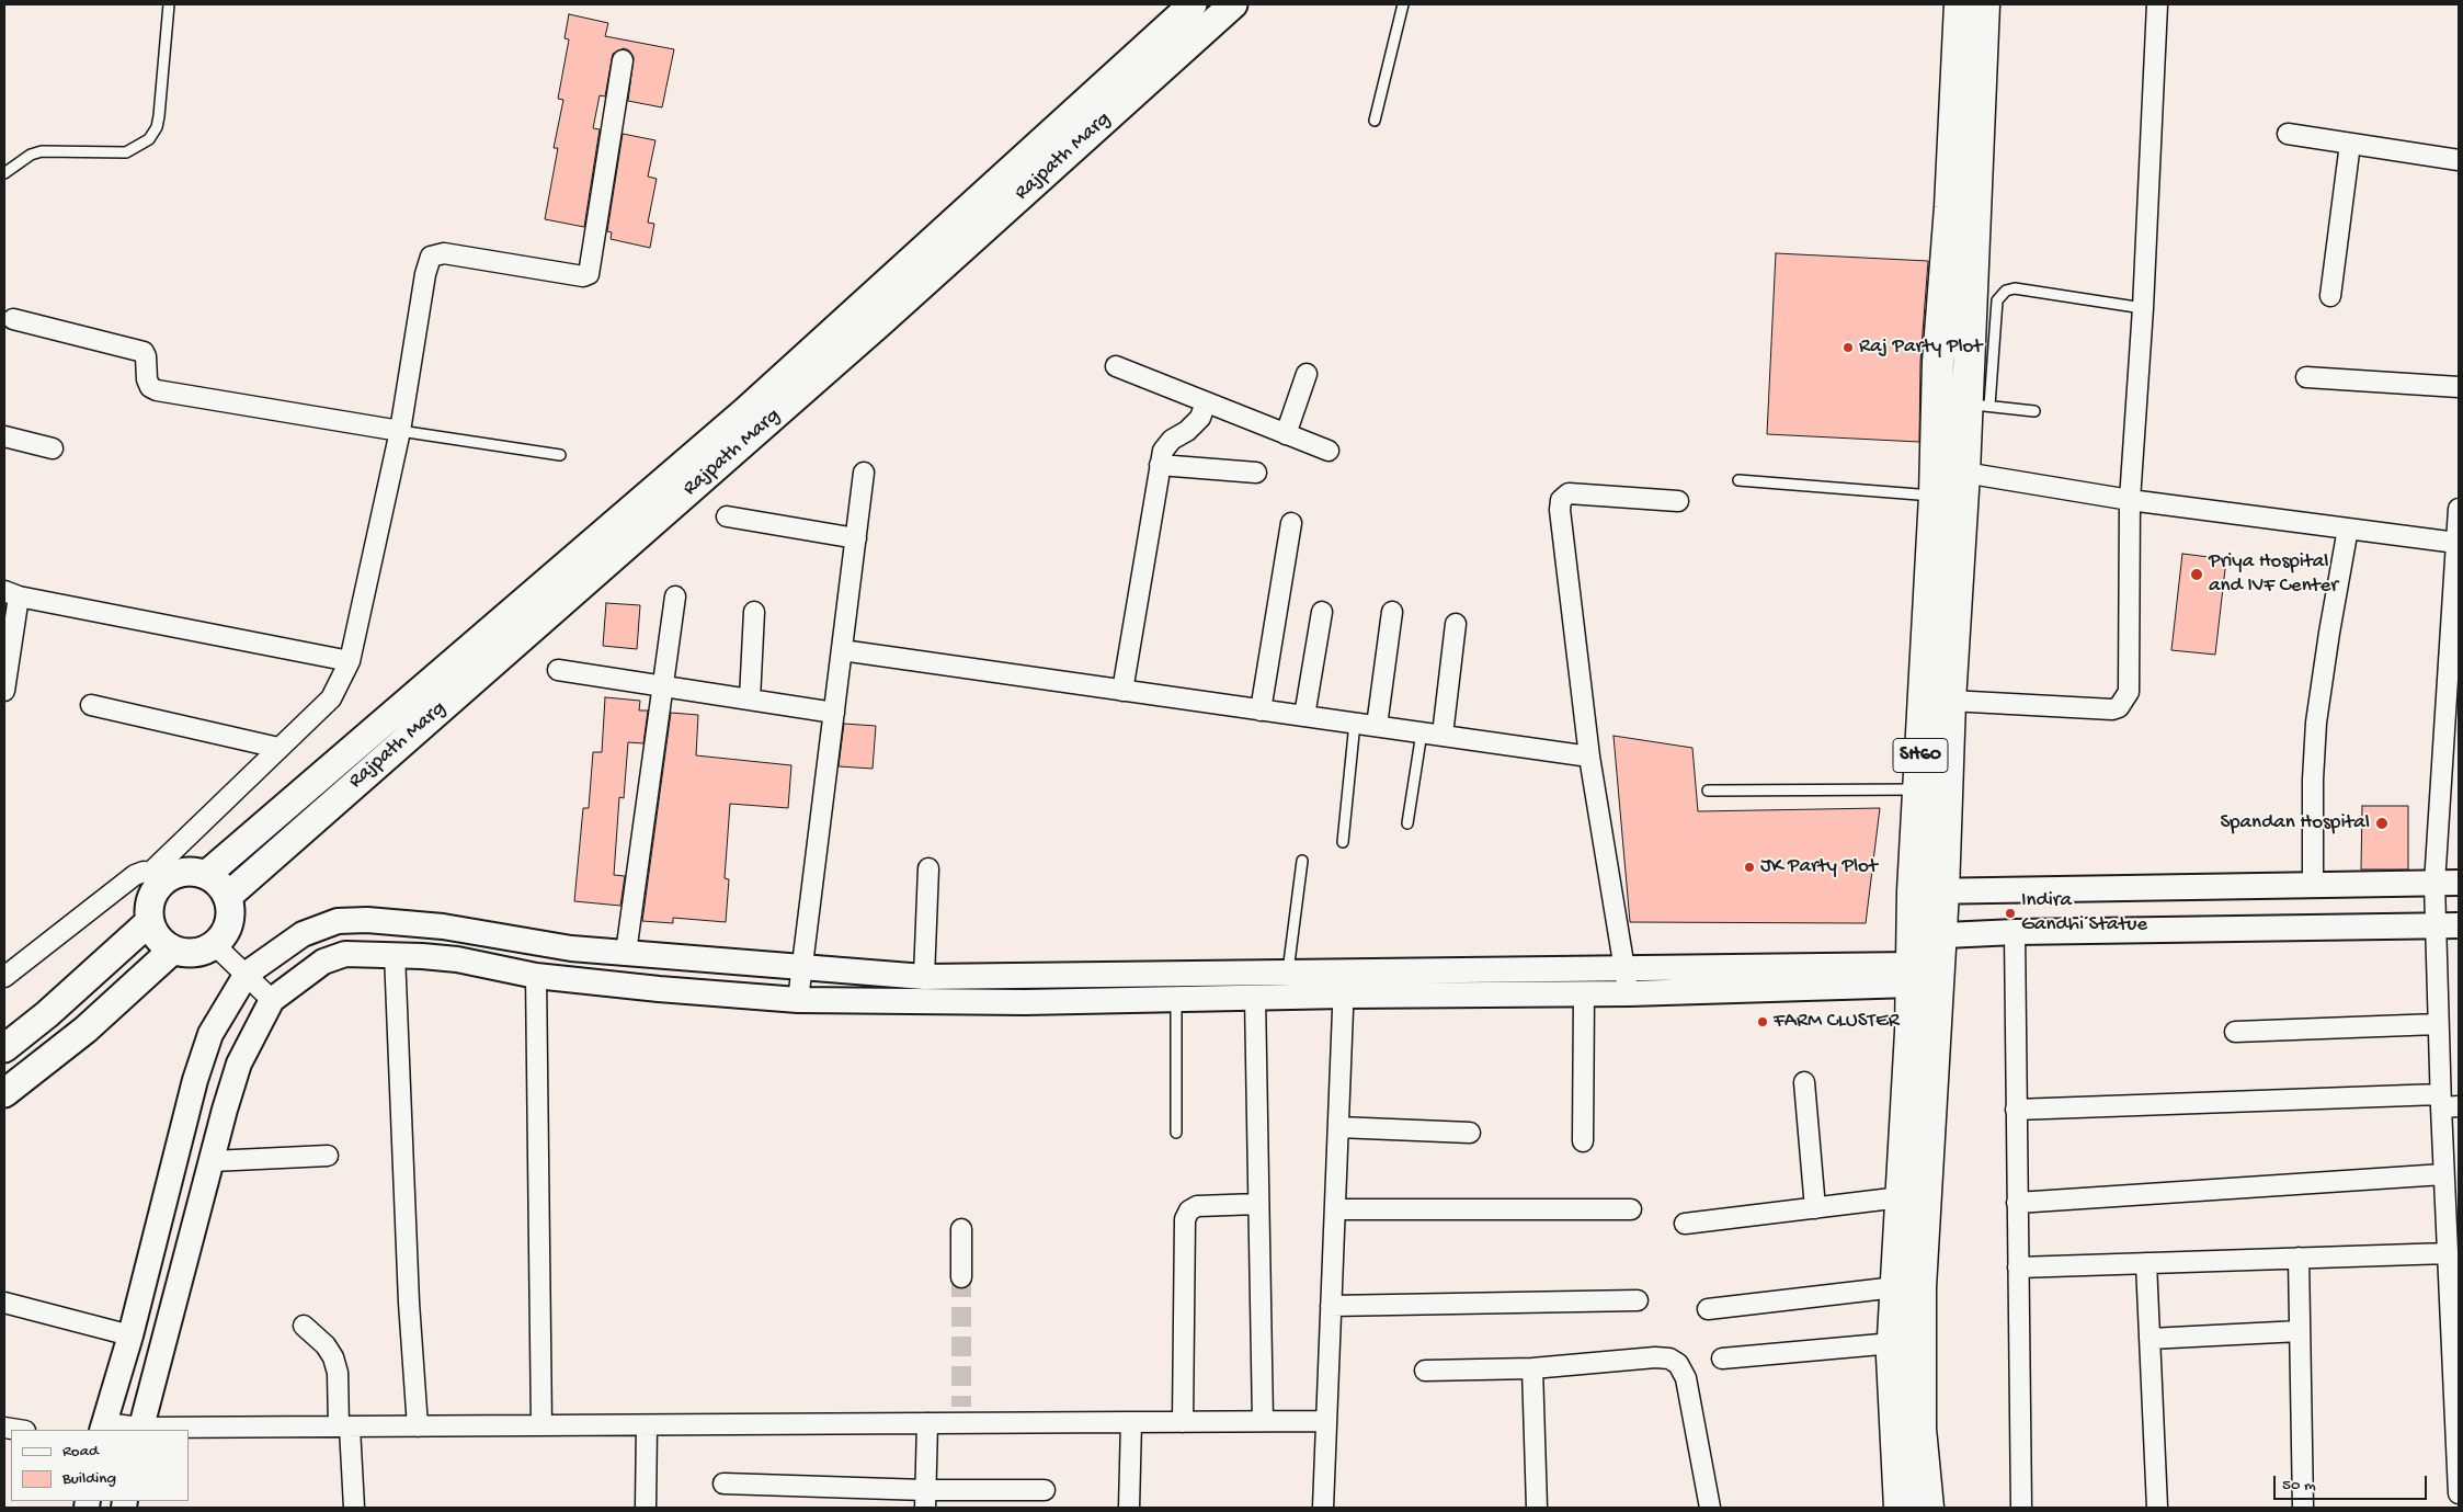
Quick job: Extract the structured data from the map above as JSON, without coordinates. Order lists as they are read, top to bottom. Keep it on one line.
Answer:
{"streets":{"main road":["Rajpath Marg","SH60"]},"places":["Raj Party Plot","Priya Hospital and IVF Center","Spandan Hospital","JK Party Plot","Indira Gandhi Statue","FARM CLUSTER"],"legend":["Road","Building"],"scale_bar":"50 m"}
